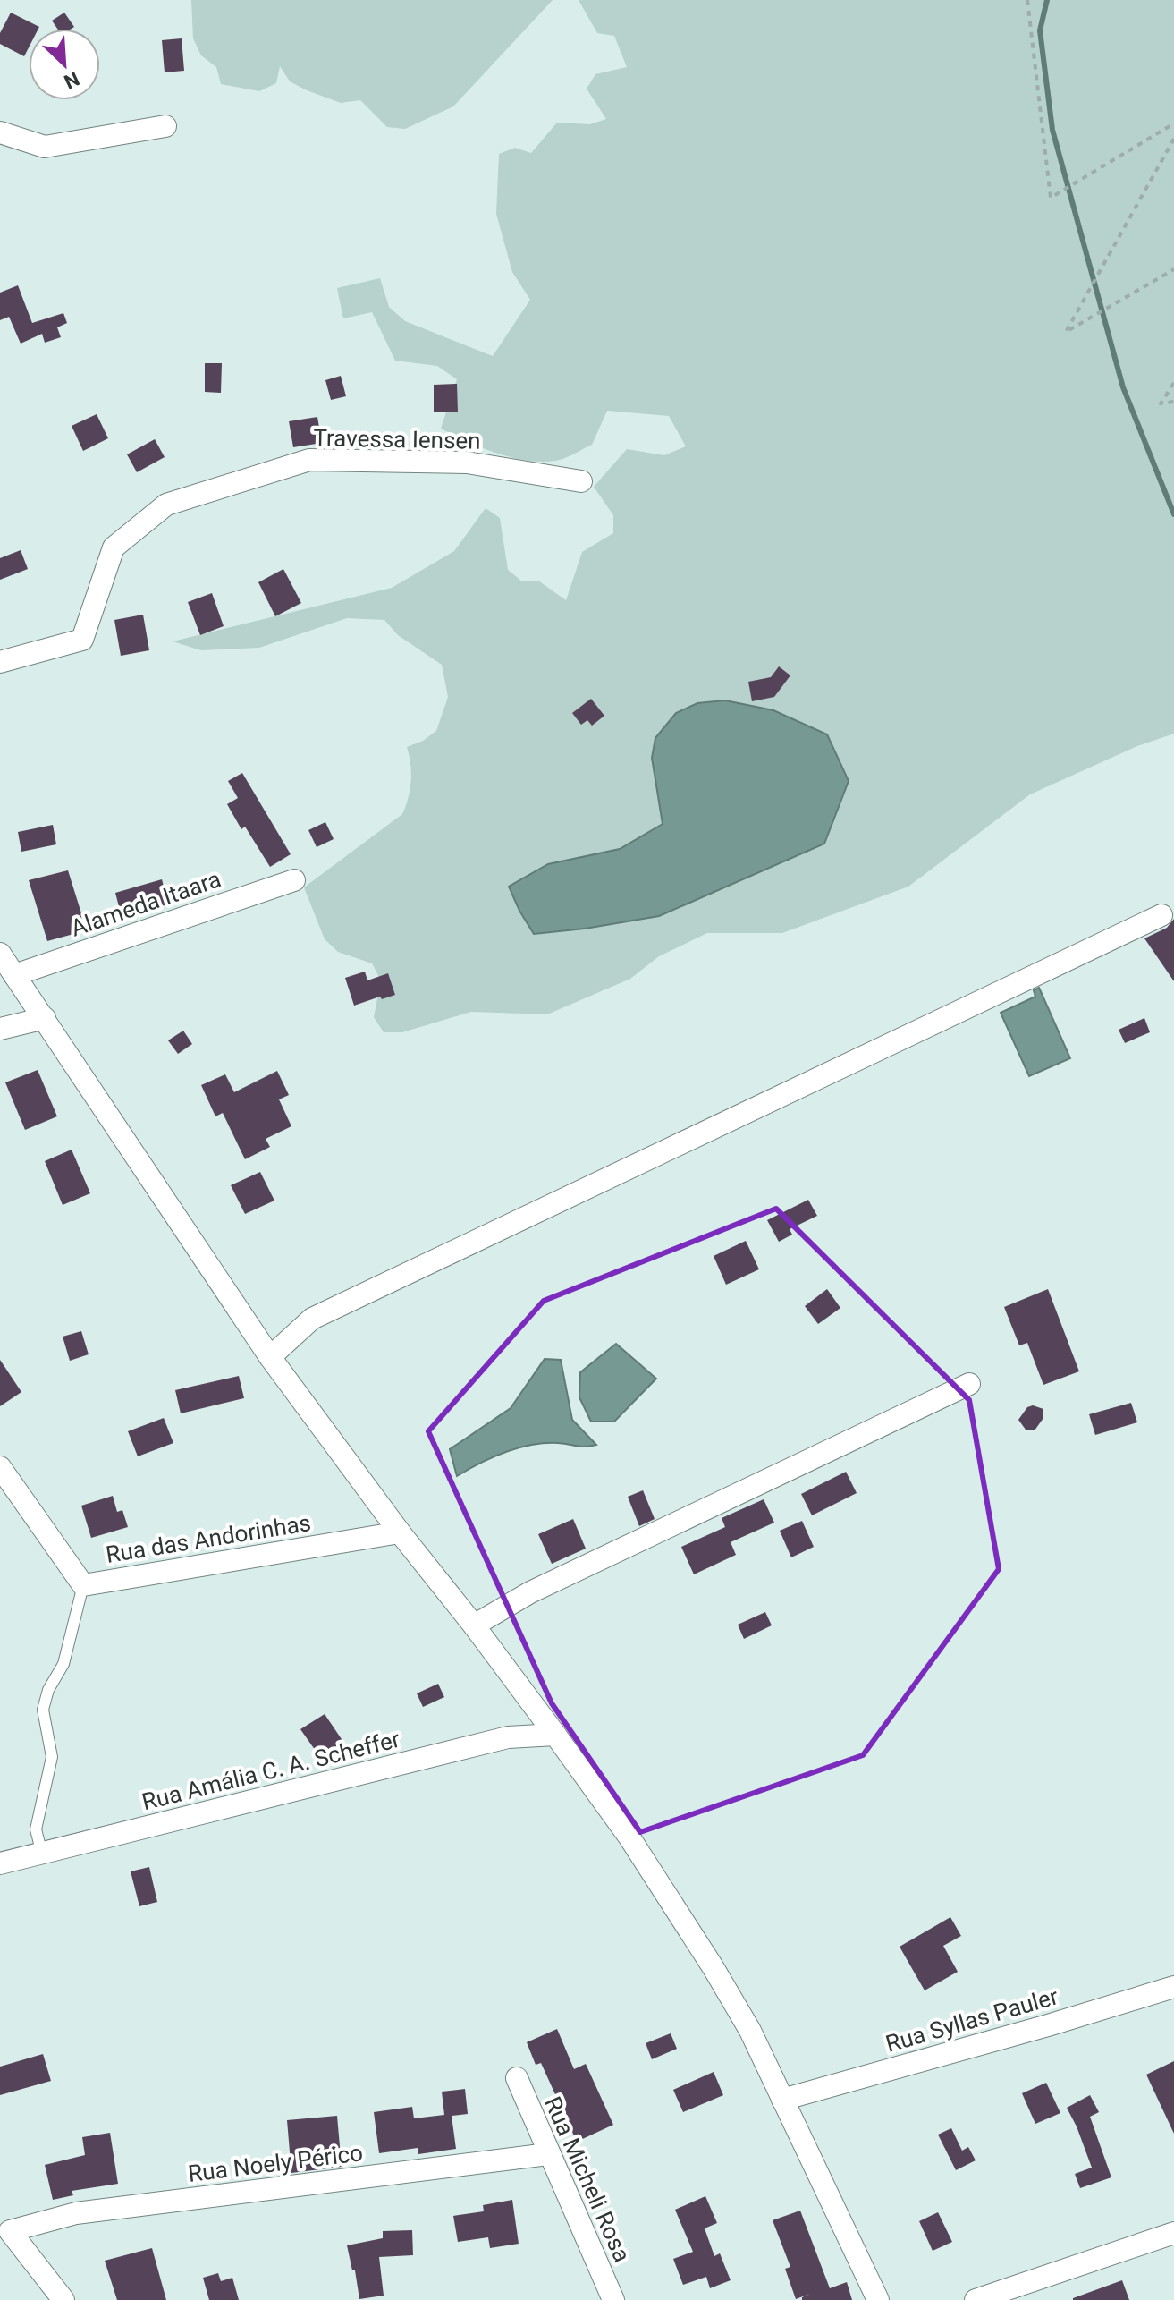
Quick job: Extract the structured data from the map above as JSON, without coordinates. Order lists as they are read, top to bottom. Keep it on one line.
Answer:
{"streets":{"street":["Travessa Iensen","Alameda Itaara","Rua das Andorinhas","Rua Amália C. A. Scheffer","Rua Syllas Pauler","Rua Noely Périco","Rua Micheli Rosa"]},"crossings":[["Rua Noely Périco","Rua Micheli Rosa"]],"north":"bottom right"}
